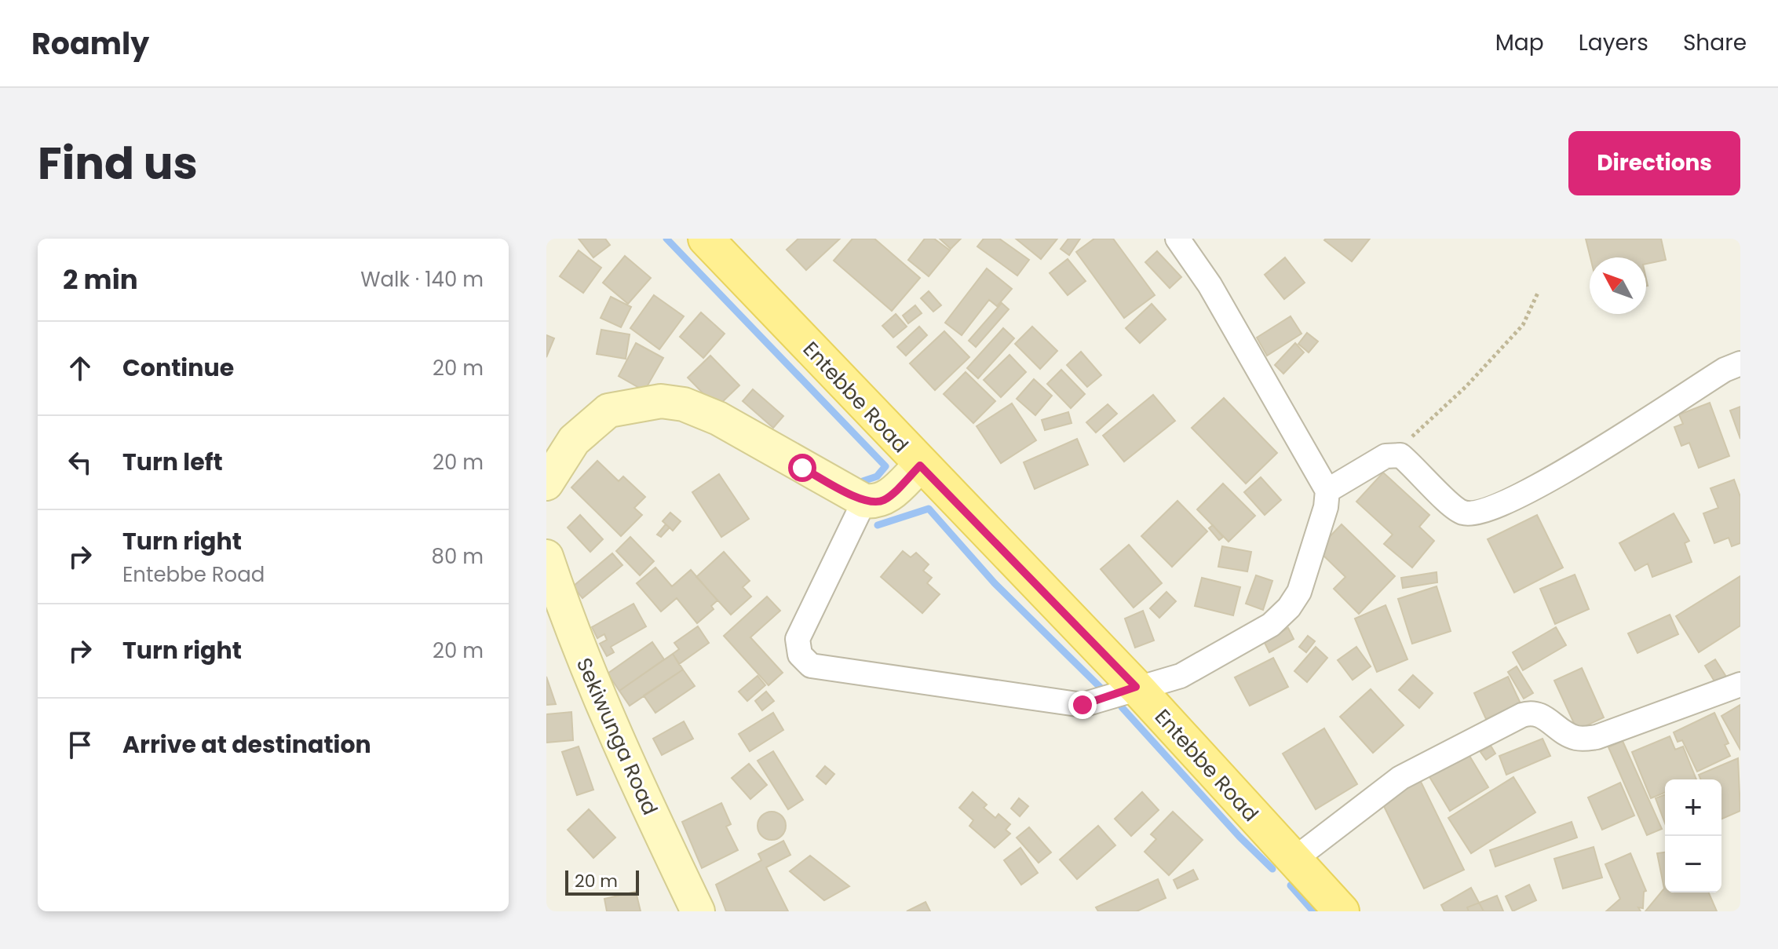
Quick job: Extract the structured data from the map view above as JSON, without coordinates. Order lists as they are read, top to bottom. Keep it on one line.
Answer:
{"streets":{"main road":["Entebbe Road","Sekiwunga Road"]},"scale_bar":"20 m","north":"top left","page":{"header":"Roamly","nav":["Map","Layers","Share"],"title":"Find us","buttons":"Directions","heading":["2 min","Walk · 140 m"],"list":[["Continue","20 m"],["Turn left","20 m"],["Turn right","Entebbe Road","80 m"],["Turn right","20 m"],"Arrive at destination"],"map_buttons":["+","−"],"scale":"20 m"}}
